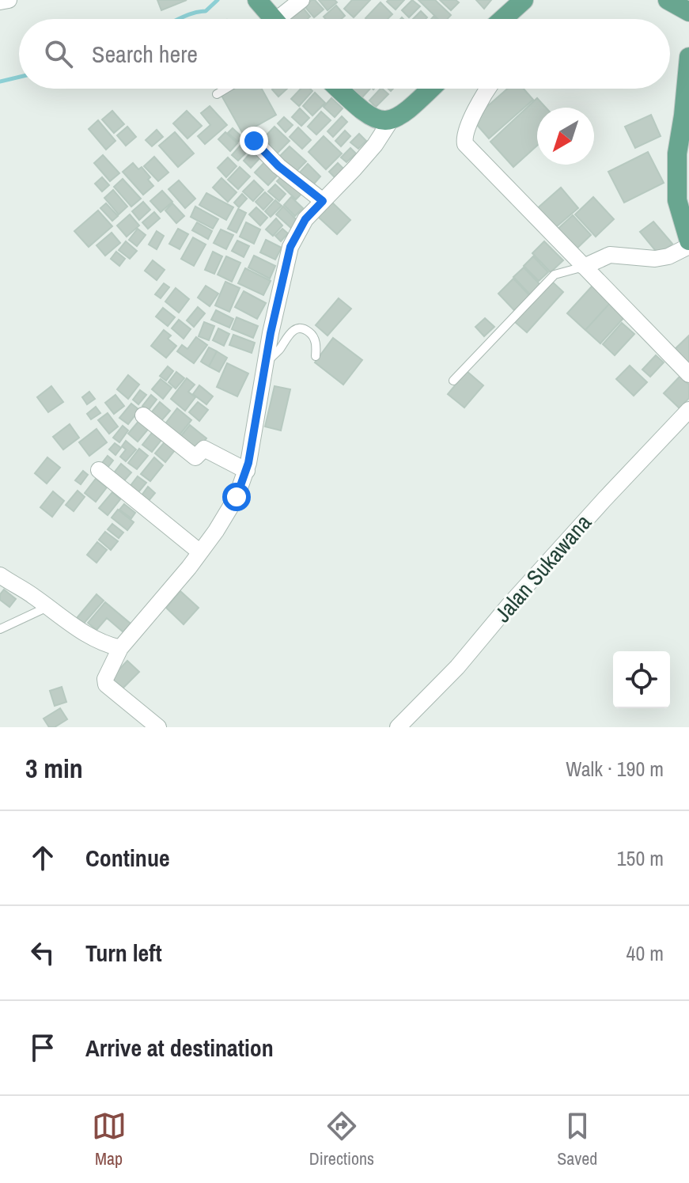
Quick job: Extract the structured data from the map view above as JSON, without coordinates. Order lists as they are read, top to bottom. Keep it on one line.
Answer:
{"streets":{"street":["Jalan Sukawana"]},"north":"bottom left","page":{"search":"Search here","heading":["3 min","Walk · 190 m"],"list":[["Continue","150 m"],["Turn left","40 m"],"Arrive at destination"],"nav":["Map","Directions","Saved"]}}
